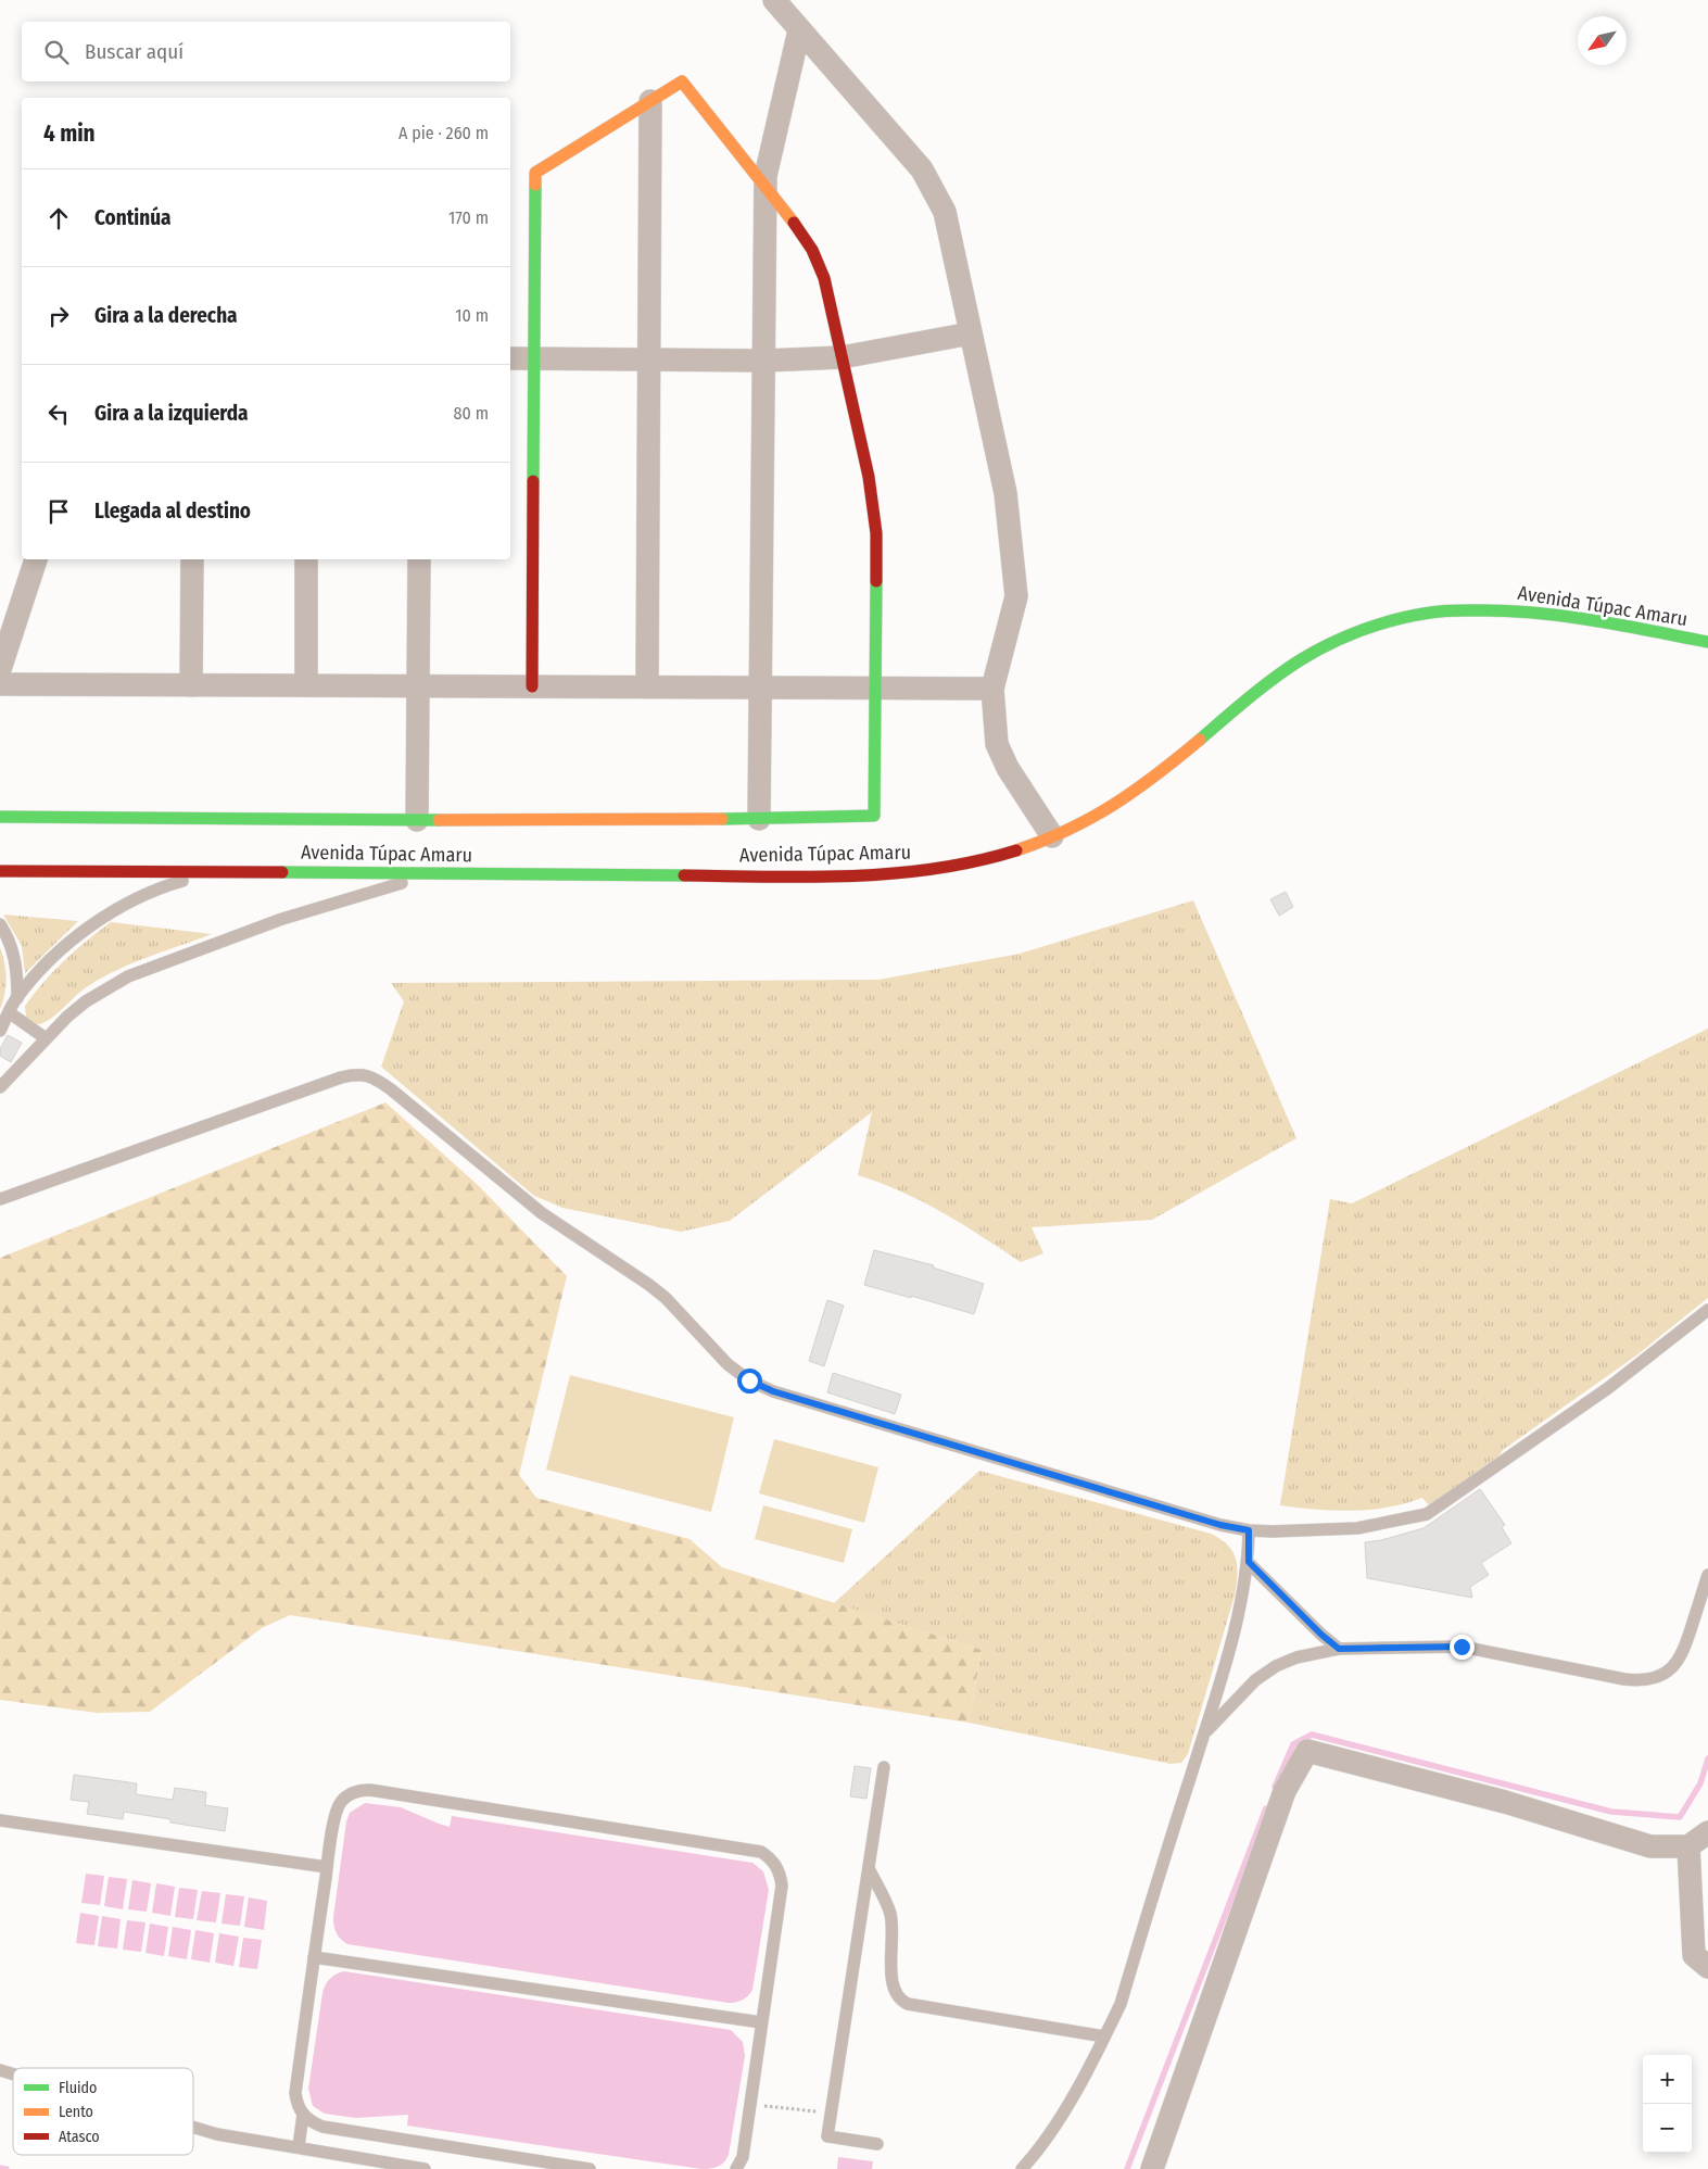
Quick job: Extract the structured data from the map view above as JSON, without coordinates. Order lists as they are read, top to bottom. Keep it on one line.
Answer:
{"streets":{"main road":["Avenida Túpac Amaru"]},"legend":["Fluido","Lento","Atasco"],"north":"bottom left","page":{"search":"Buscar aquí","heading":["4 min","A pie · 260 m"],"list":[["Continúa","170 m"],["Gira a la derecha","10 m"],["Gira a la izquierda","80 m"],"Llegada al destino"],"map_buttons":["+","−"]}}
